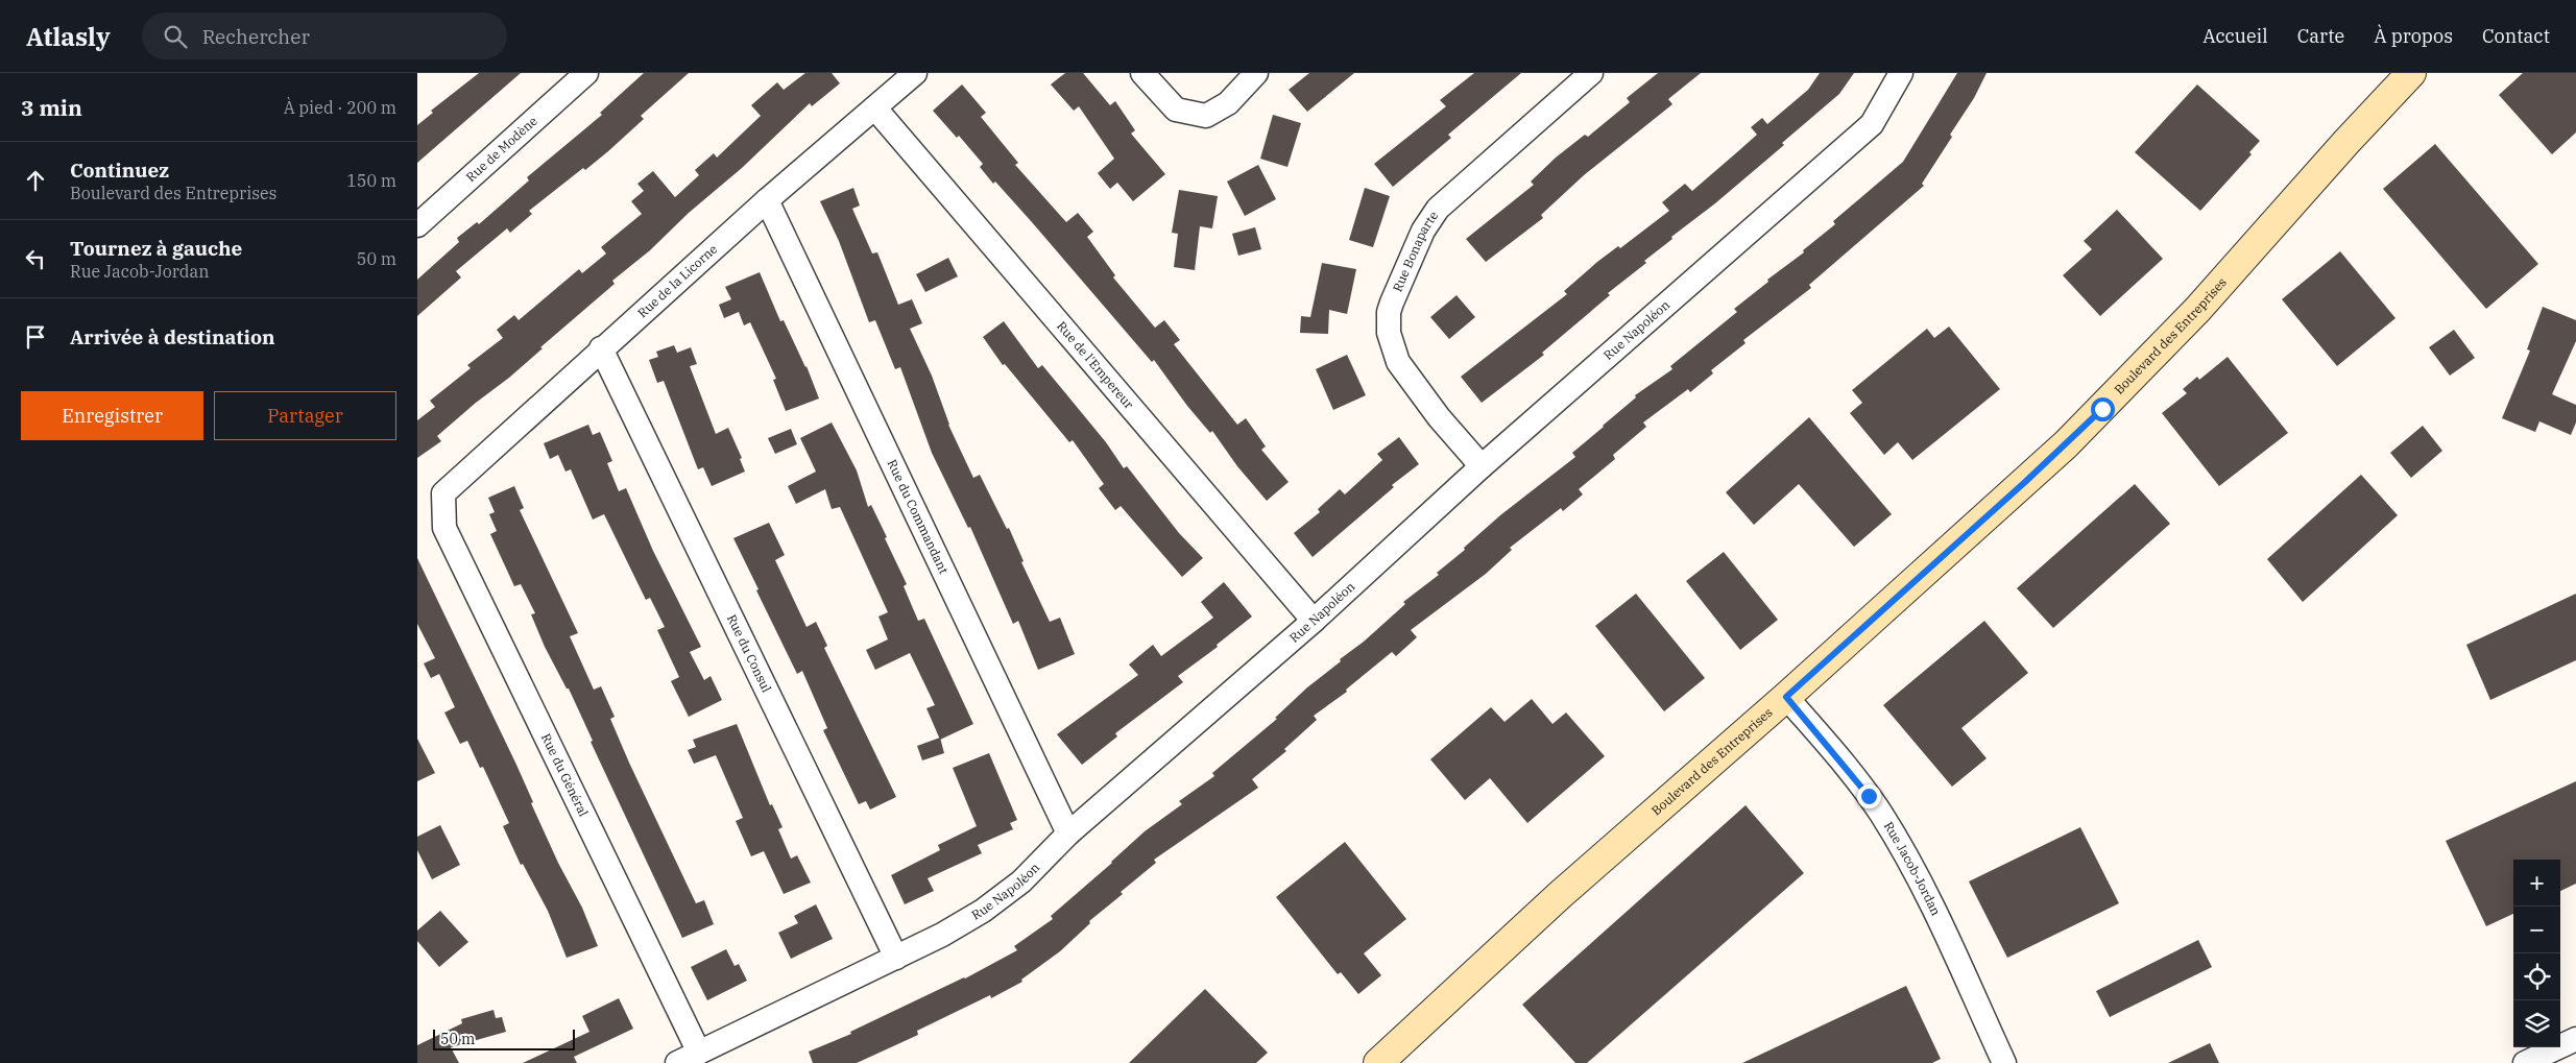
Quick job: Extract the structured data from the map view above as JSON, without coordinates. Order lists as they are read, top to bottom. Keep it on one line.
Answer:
{"streets":{"street":["Rue de Modène","Rue Bonaparte","Rue de la Licorne","Rue Napoléon","Boulevard des Entreprises","Rue de l'Empereur","Rue du Commandant","Rue du Consul","Rue du Général","Rue Jacob-Jordan"]},"crossings":[["Rue Bonaparte","Rue Napoléon"],["Rue de la Licorne","Rue de l'Empereur"],["Rue de la Licorne","Rue du Commandant"],["Rue de la Licorne","Rue du Consul"],["Rue de la Licorne","Rue du Général"],["Rue Napoléon","Rue de l'Empereur"],["Rue Napoléon","Rue du Commandant"],["Rue Napoléon","Rue du Consul"],["Rue Napoléon","Rue du Général"],["Boulevard des Entreprises","Rue Jacob-Jordan"]],"scale_bar":"50 m","page":{"header":"Atlasly","search":"Rechercher","nav":["Accueil","Carte","À propos","Contact"],"heading":["3 min","À pied · 200 m"],"list":[["Continuez","Boulevard des Entreprises","150 m"],["Tournez à gauche","Rue Jacob-Jordan","50 m"],"Arrivée à destination"],"buttons":["Enregistrer","Partager"],"map_buttons":["+","−"],"scale":"50 m"}}
